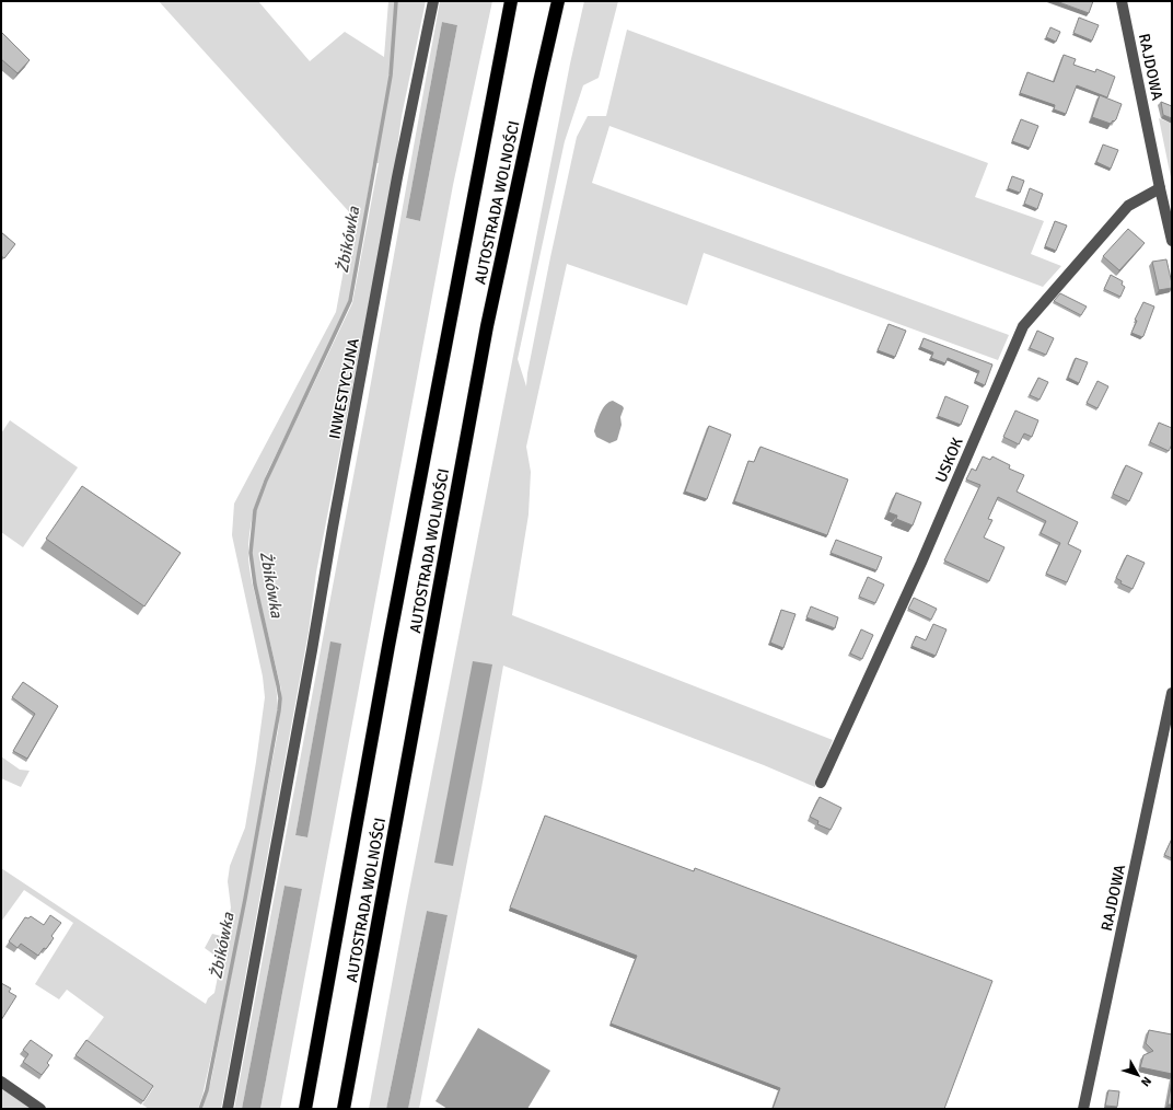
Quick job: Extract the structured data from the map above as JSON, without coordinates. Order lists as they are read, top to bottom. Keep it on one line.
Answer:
{"streets":{"highway":["AUTOSTRADA WOLNOŚCI"],"street":["RAJDOWA","INWESTYCYJNA","USKOK"]},"crossings":[["RAJDOWA","USKOK"]],"water":["Żbikówka"],"north":"bottom right"}
